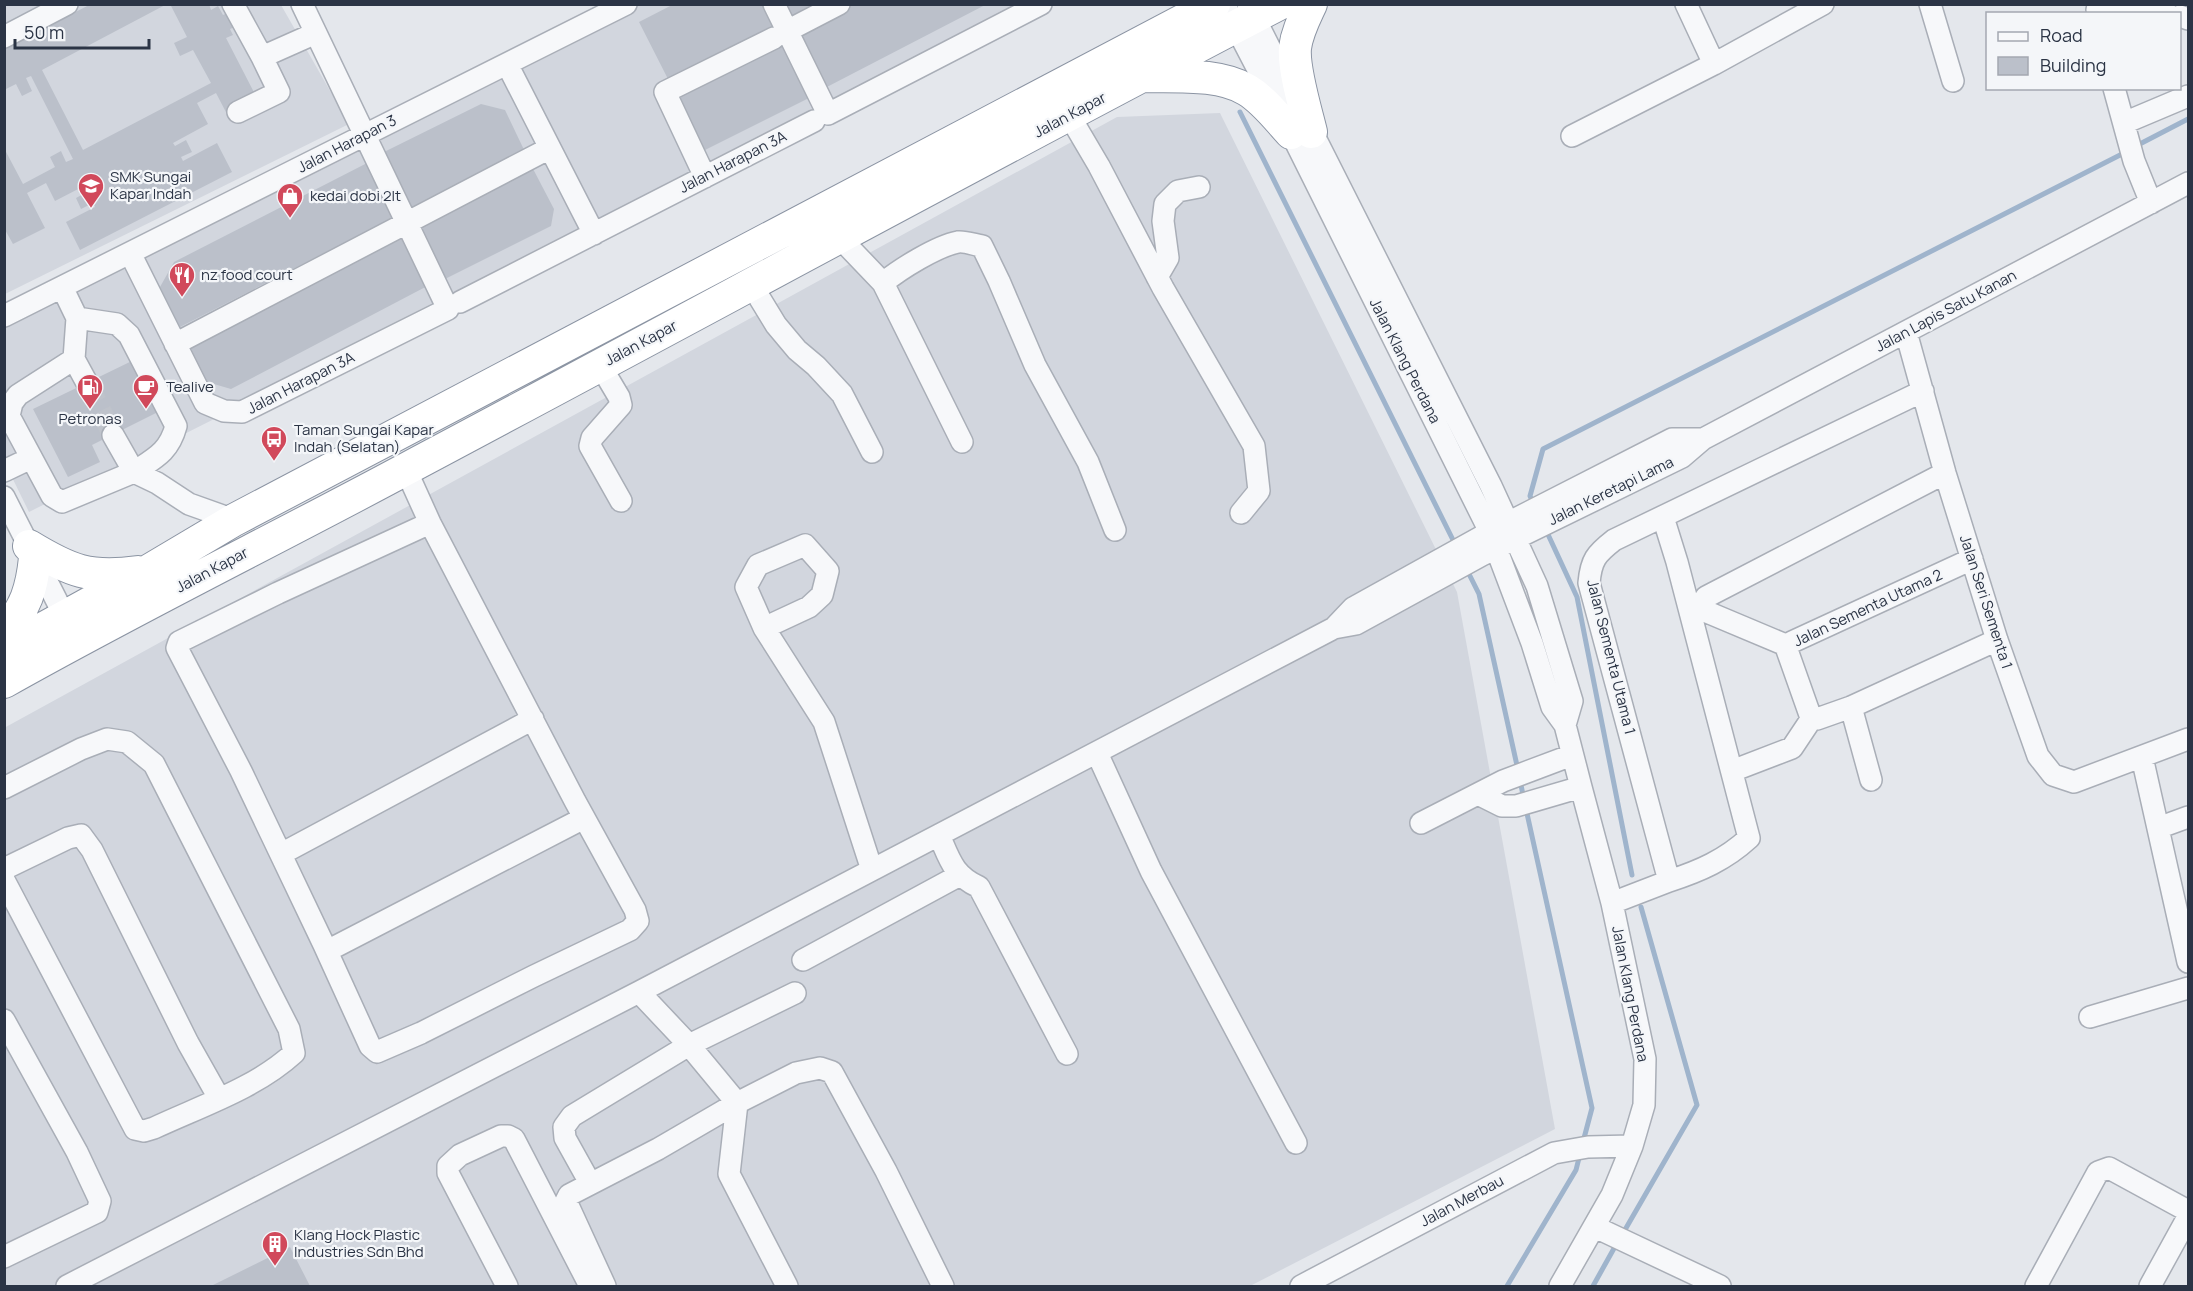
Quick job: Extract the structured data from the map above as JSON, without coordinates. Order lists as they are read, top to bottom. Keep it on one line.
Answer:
{"streets":{"highway":["Jalan Kapar"],"street":["Jalan Harapan 3","Jalan Harapan 3A","Jalan Lapis Satu Kanan","Jalan Klang Perdana","Jalan Keretapi Lama","Jalan Seri Sementa 1","Jalan Sementa Utama 2","Jalan Sementa Utama 1","Jalan Merbau"]},"crossings":[["Jalan Kapar","Jalan Klang Perdana"],["Jalan Harapan 3","Jalan Harapan 3A"],["Jalan Lapis Satu Kanan","Jalan Keretapi Lama"],["Jalan Lapis Satu Kanan","Jalan Seri Sementa 1"],["Jalan Klang Perdana","Jalan Keretapi Lama"],["Jalan Klang Perdana","Jalan Merbau"],["Jalan Seri Sementa 1","Jalan Sementa Utama 2"],["Jalan Seri Sementa 1","Jalan Sementa Utama 1"]],"places":{"school or university":["SMK Sungai Kapar Indah"],"shop":["kedai dobi 2lt"],"restaurant":["nz food court"],"fuel station":["Petronas"],"cafe":["Tealive"],"bus stop":["Taman Sungai Kapar Indah (Selatan)"],"building":["Klang Hock Plastic Industries Sdn Bhd"]},"legend":["Road","Building"],"scale_bar":"50 m"}
